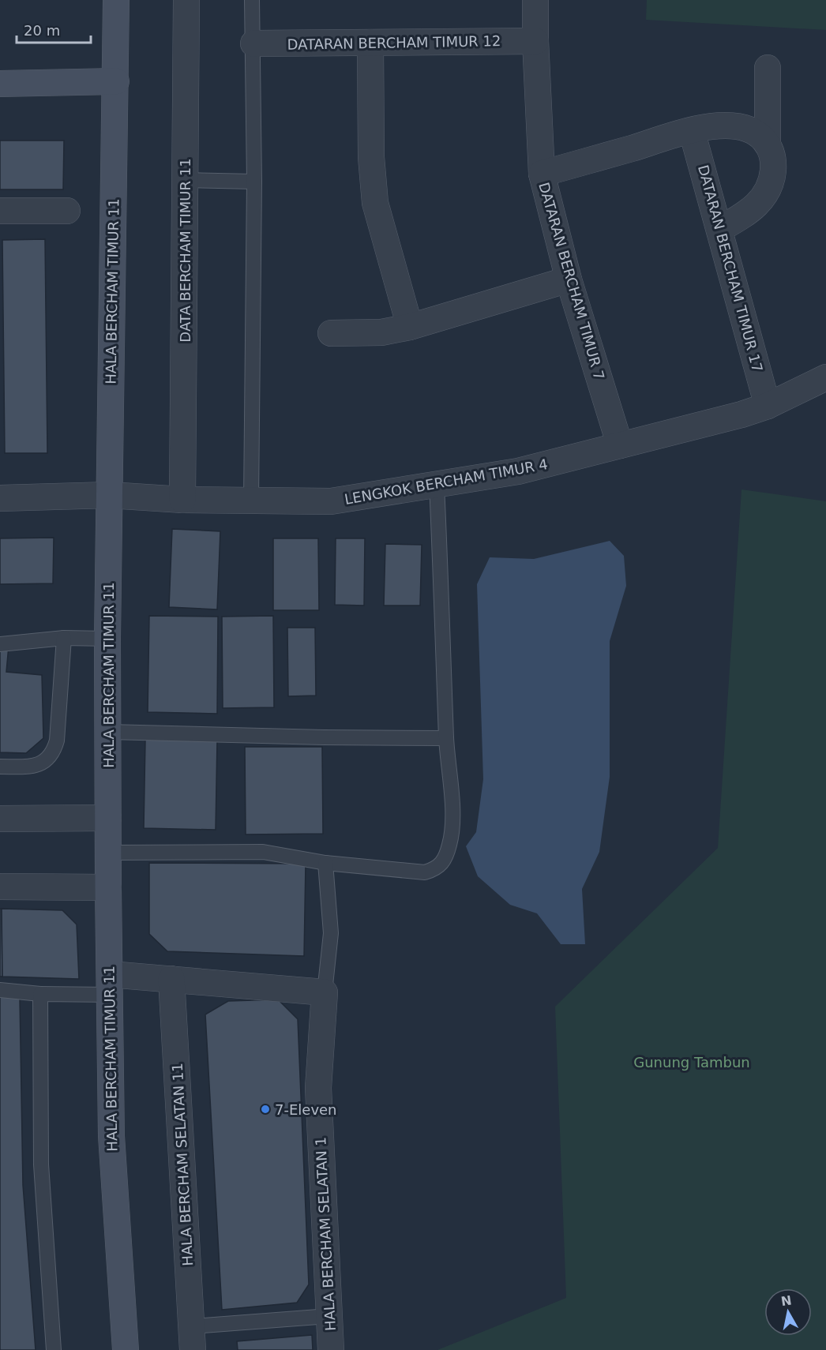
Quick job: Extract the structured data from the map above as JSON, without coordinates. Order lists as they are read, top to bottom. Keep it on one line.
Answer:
{"streets":{"street":["DATARAN BERCHAM TIMUR 12","DATA BERCHAM TIMUR 11","DATARAN BERCHAM TIMUR 17","DATARAN BERCHAM TIMUR 7","HALA BERCHAM TIMUR 11","LENGKOK BERCHAM TIMUR 4","HALA BERCHAM SELATAN 11","HALA BERCHAM SELATAN 1"]},"crossings":[["DATARAN BERCHAM TIMUR 12","DATARAN BERCHAM TIMUR 7"],["DATA BERCHAM TIMUR 11","LENGKOK BERCHAM TIMUR 4"],["DATARAN BERCHAM TIMUR 17","LENGKOK BERCHAM TIMUR 4"],["DATARAN BERCHAM TIMUR 7","LENGKOK BERCHAM TIMUR 4"],["HALA BERCHAM TIMUR 11","LENGKOK BERCHAM TIMUR 4"]],"parks":["Gunung Tambun"],"places":["7-Eleven"],"scale_bar":"20 m","north":"top"}
